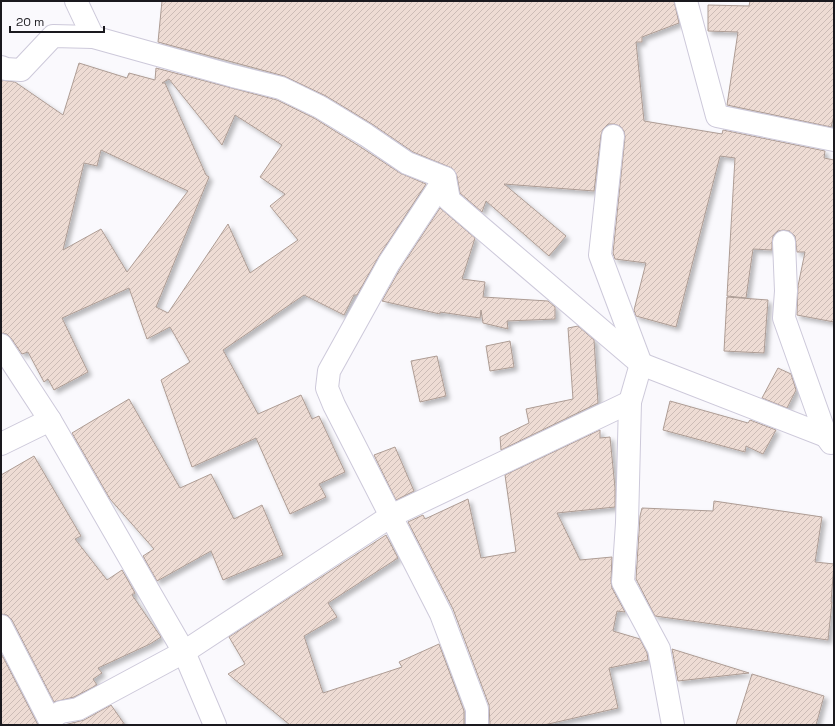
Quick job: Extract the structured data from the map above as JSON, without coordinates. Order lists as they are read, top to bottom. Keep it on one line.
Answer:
{"scale_bar":"20 m"}
